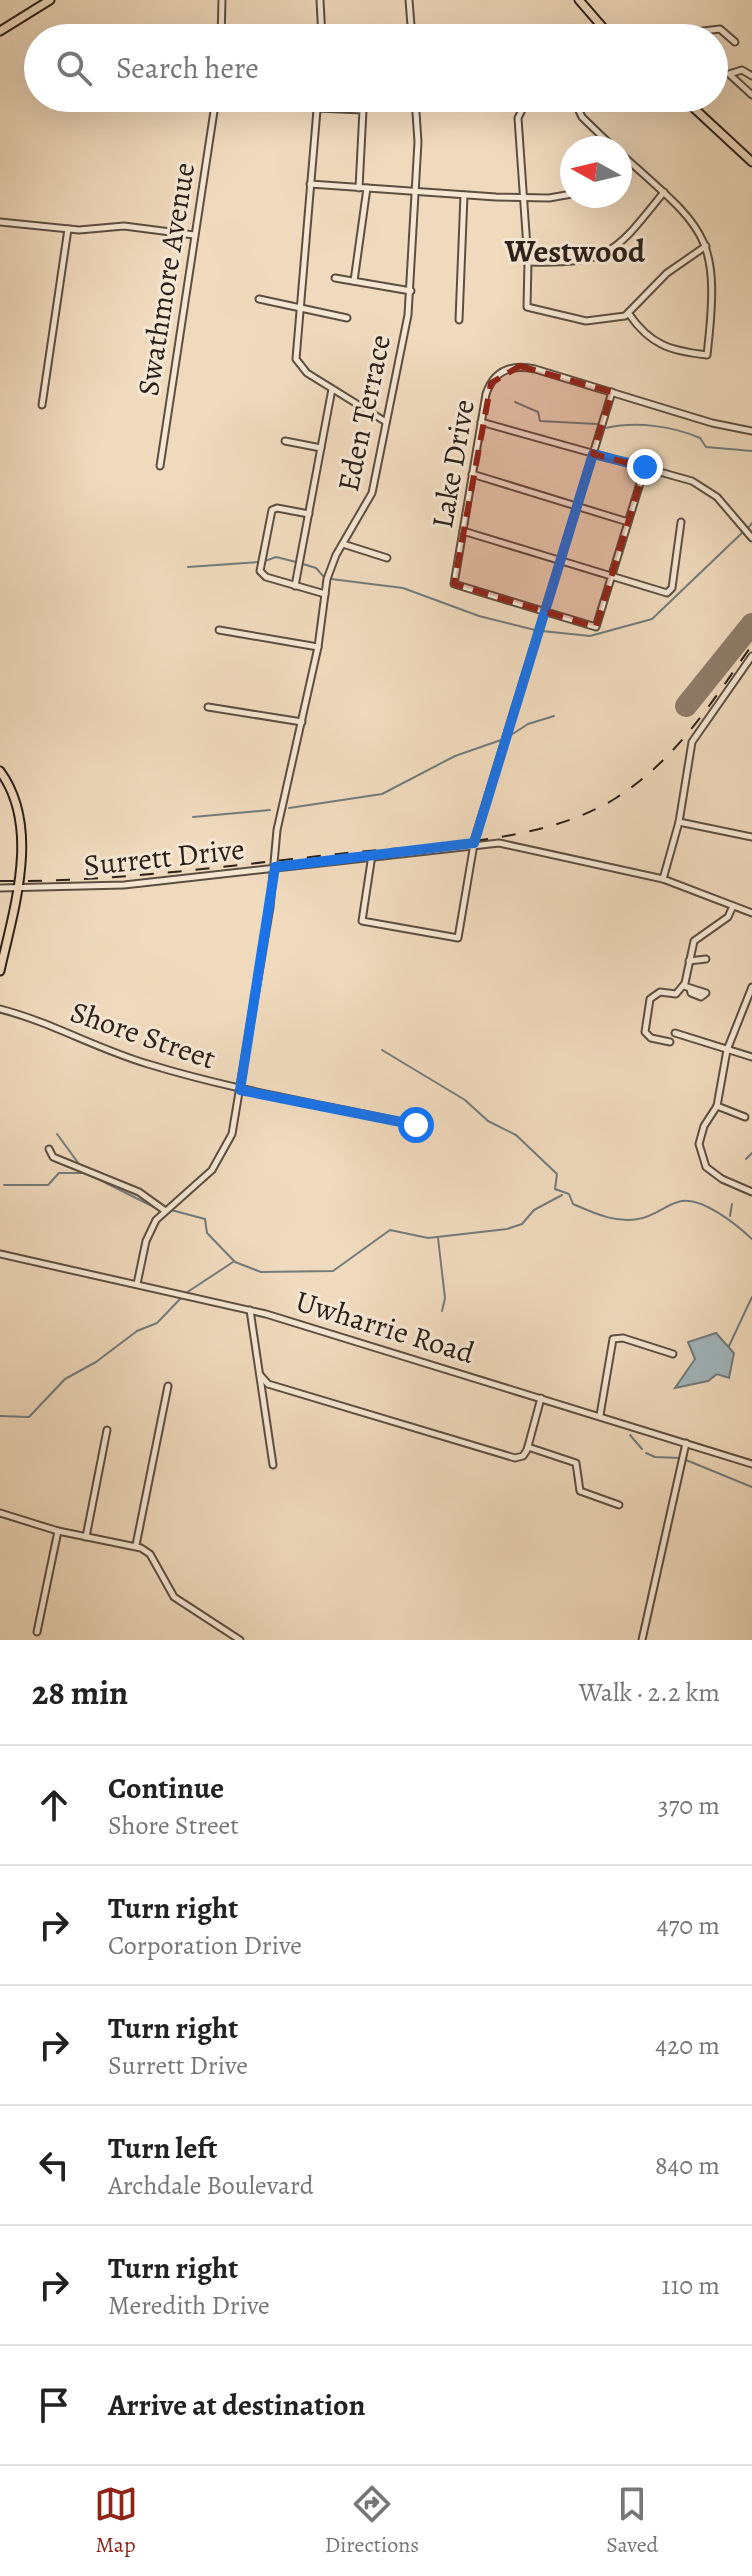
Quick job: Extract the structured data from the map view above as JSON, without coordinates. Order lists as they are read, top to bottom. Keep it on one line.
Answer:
{"streets":{"street":["Swathmore Avenue","Eden Terrace","Lake Drive","Surrett Drive","Shore Street","Uwharrie Road"]},"crossings":[["Eden Terrace","Surrett Drive"],["Eden Terrace","Shore Street"]],"districts":["Westwood"],"north":"left","page":{"search":"Search here","heading":["28 min","Walk · 2.2 km"],"list":[["Continue","Shore Street","370 m"],["Turn right","Corporation Drive","470 m"],["Turn right","Surrett Drive","420 m"],["Turn left","Archdale Boulevard","840 m"],["Turn right","Meredith Drive","110 m"],"Arrive at destination"],"nav":["Map","Directions","Saved"]}}
